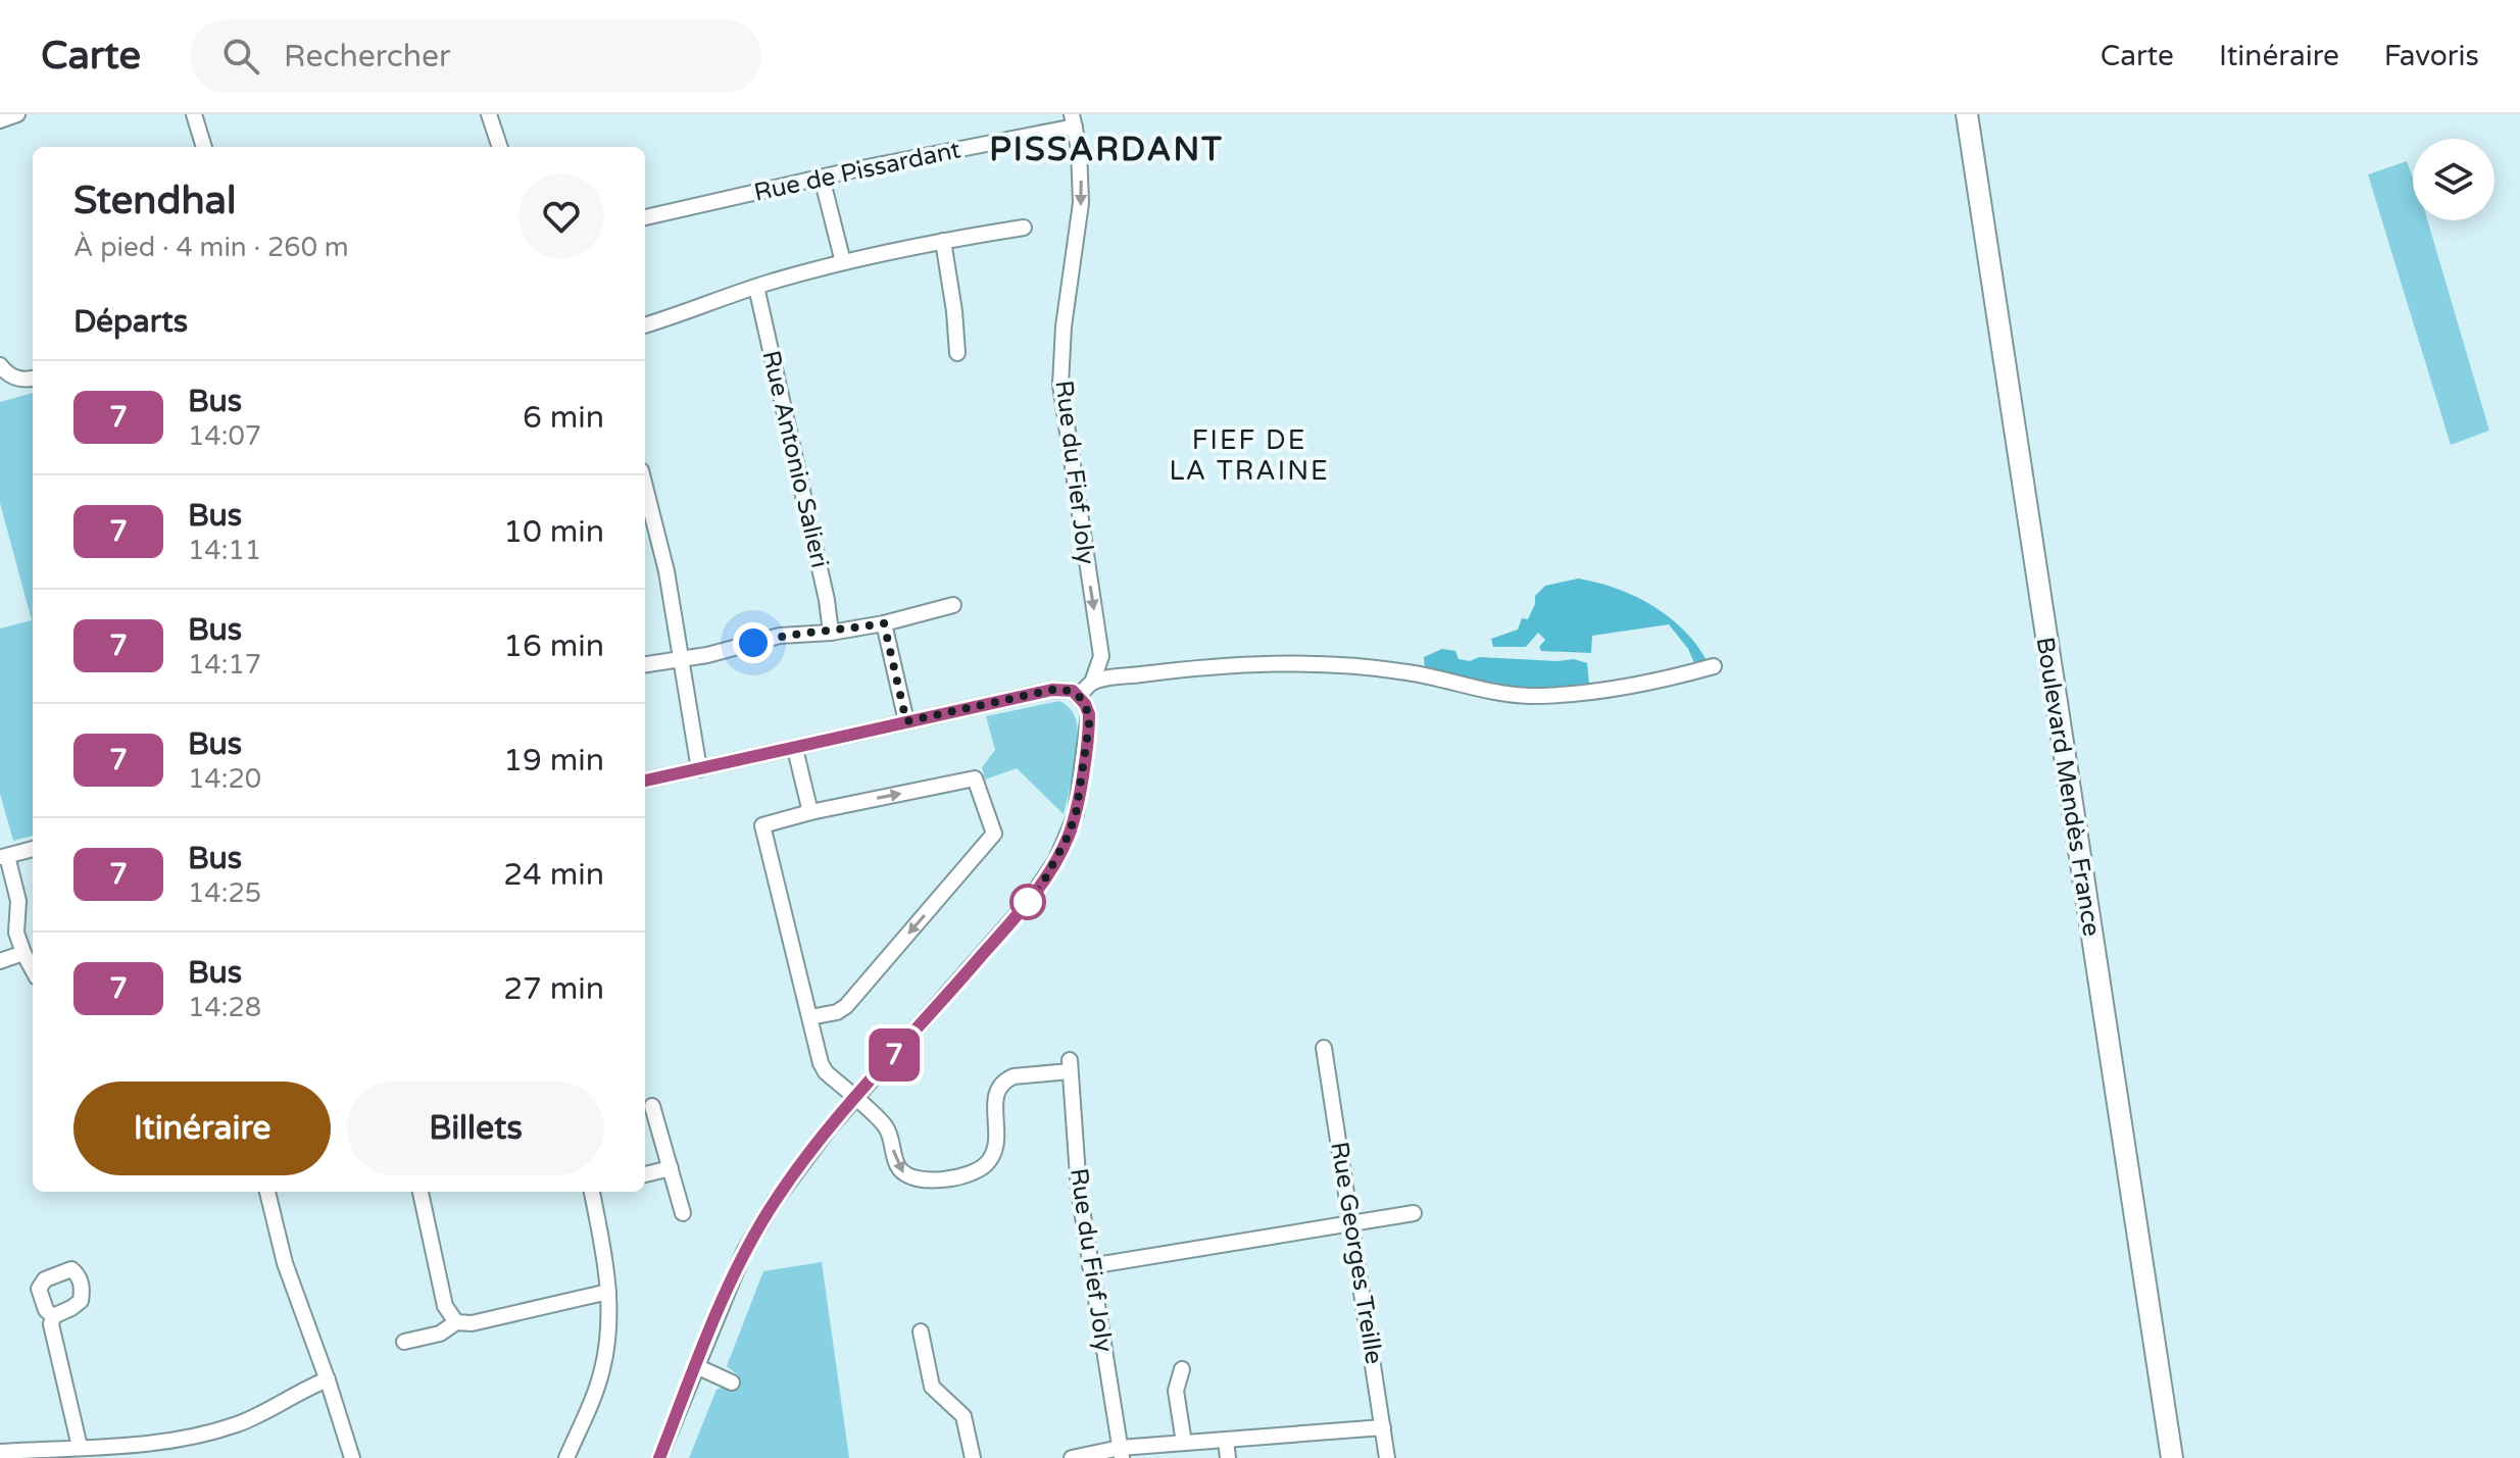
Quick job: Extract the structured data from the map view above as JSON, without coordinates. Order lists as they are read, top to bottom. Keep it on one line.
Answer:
{"streets":{"main road":["Boulevard Mendès France"],"street":["Rue de Pissardant","Rue Antonio Salieri","Rue du Fief Joly","Rue Georges Treille"]},"crossings":[["Rue de Pissardant","Rue du Fief Joly"]],"districts":["PISSARDANT","FIEF DE LA TRAINE"],"lines":["bus line 7"],"page":{"header":"Carte","search":"Rechercher","nav":["Carte","Itinéraire","Favoris"],"on_map":"7","heading":[["Stendhal","À pied · 4 min · 260 m"],"Départs"],"list":[{"mark":"7","name":"Bus","note":"14:07","value":"6 min"},{"mark":"7","name":"Bus","note":"14:11","value":"10 min"},{"mark":"7","name":"Bus","note":"14:17","value":"16 min"},{"mark":"7","name":"Bus","note":"14:20","value":"19 min"},{"mark":"7","name":"Bus","note":"14:25","value":"24 min"},{"mark":"7","name":"Bus","note":"14:28","value":"27 min"}],"buttons":["Itinéraire","Billets"]}}
